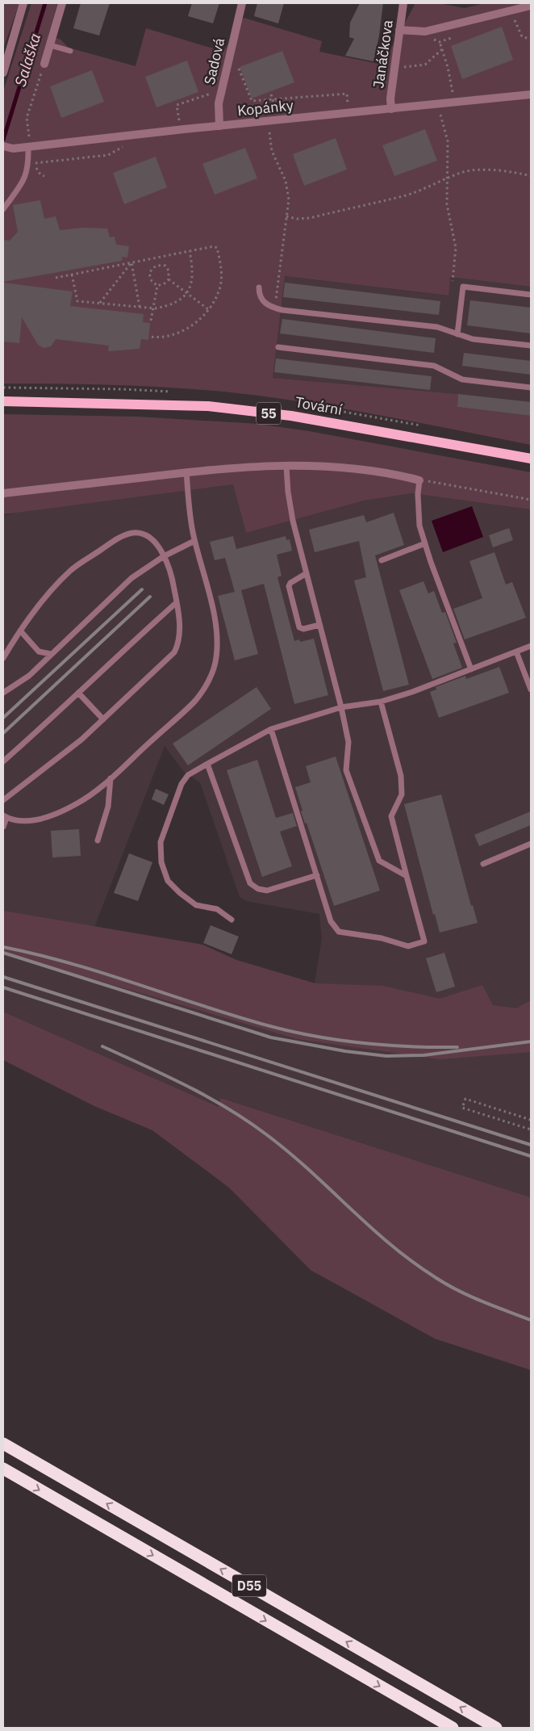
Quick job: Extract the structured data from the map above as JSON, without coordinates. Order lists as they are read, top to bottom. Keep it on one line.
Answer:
{"streets":{"highway":["D55"],"main road":["Tovární","55"],"street":["Janáčkova","Sadová","Kopánky"]},"crossings":[["Janáčkova","Kopánky"],["Sadová","Kopánky"]],"water":["Salaška"]}
